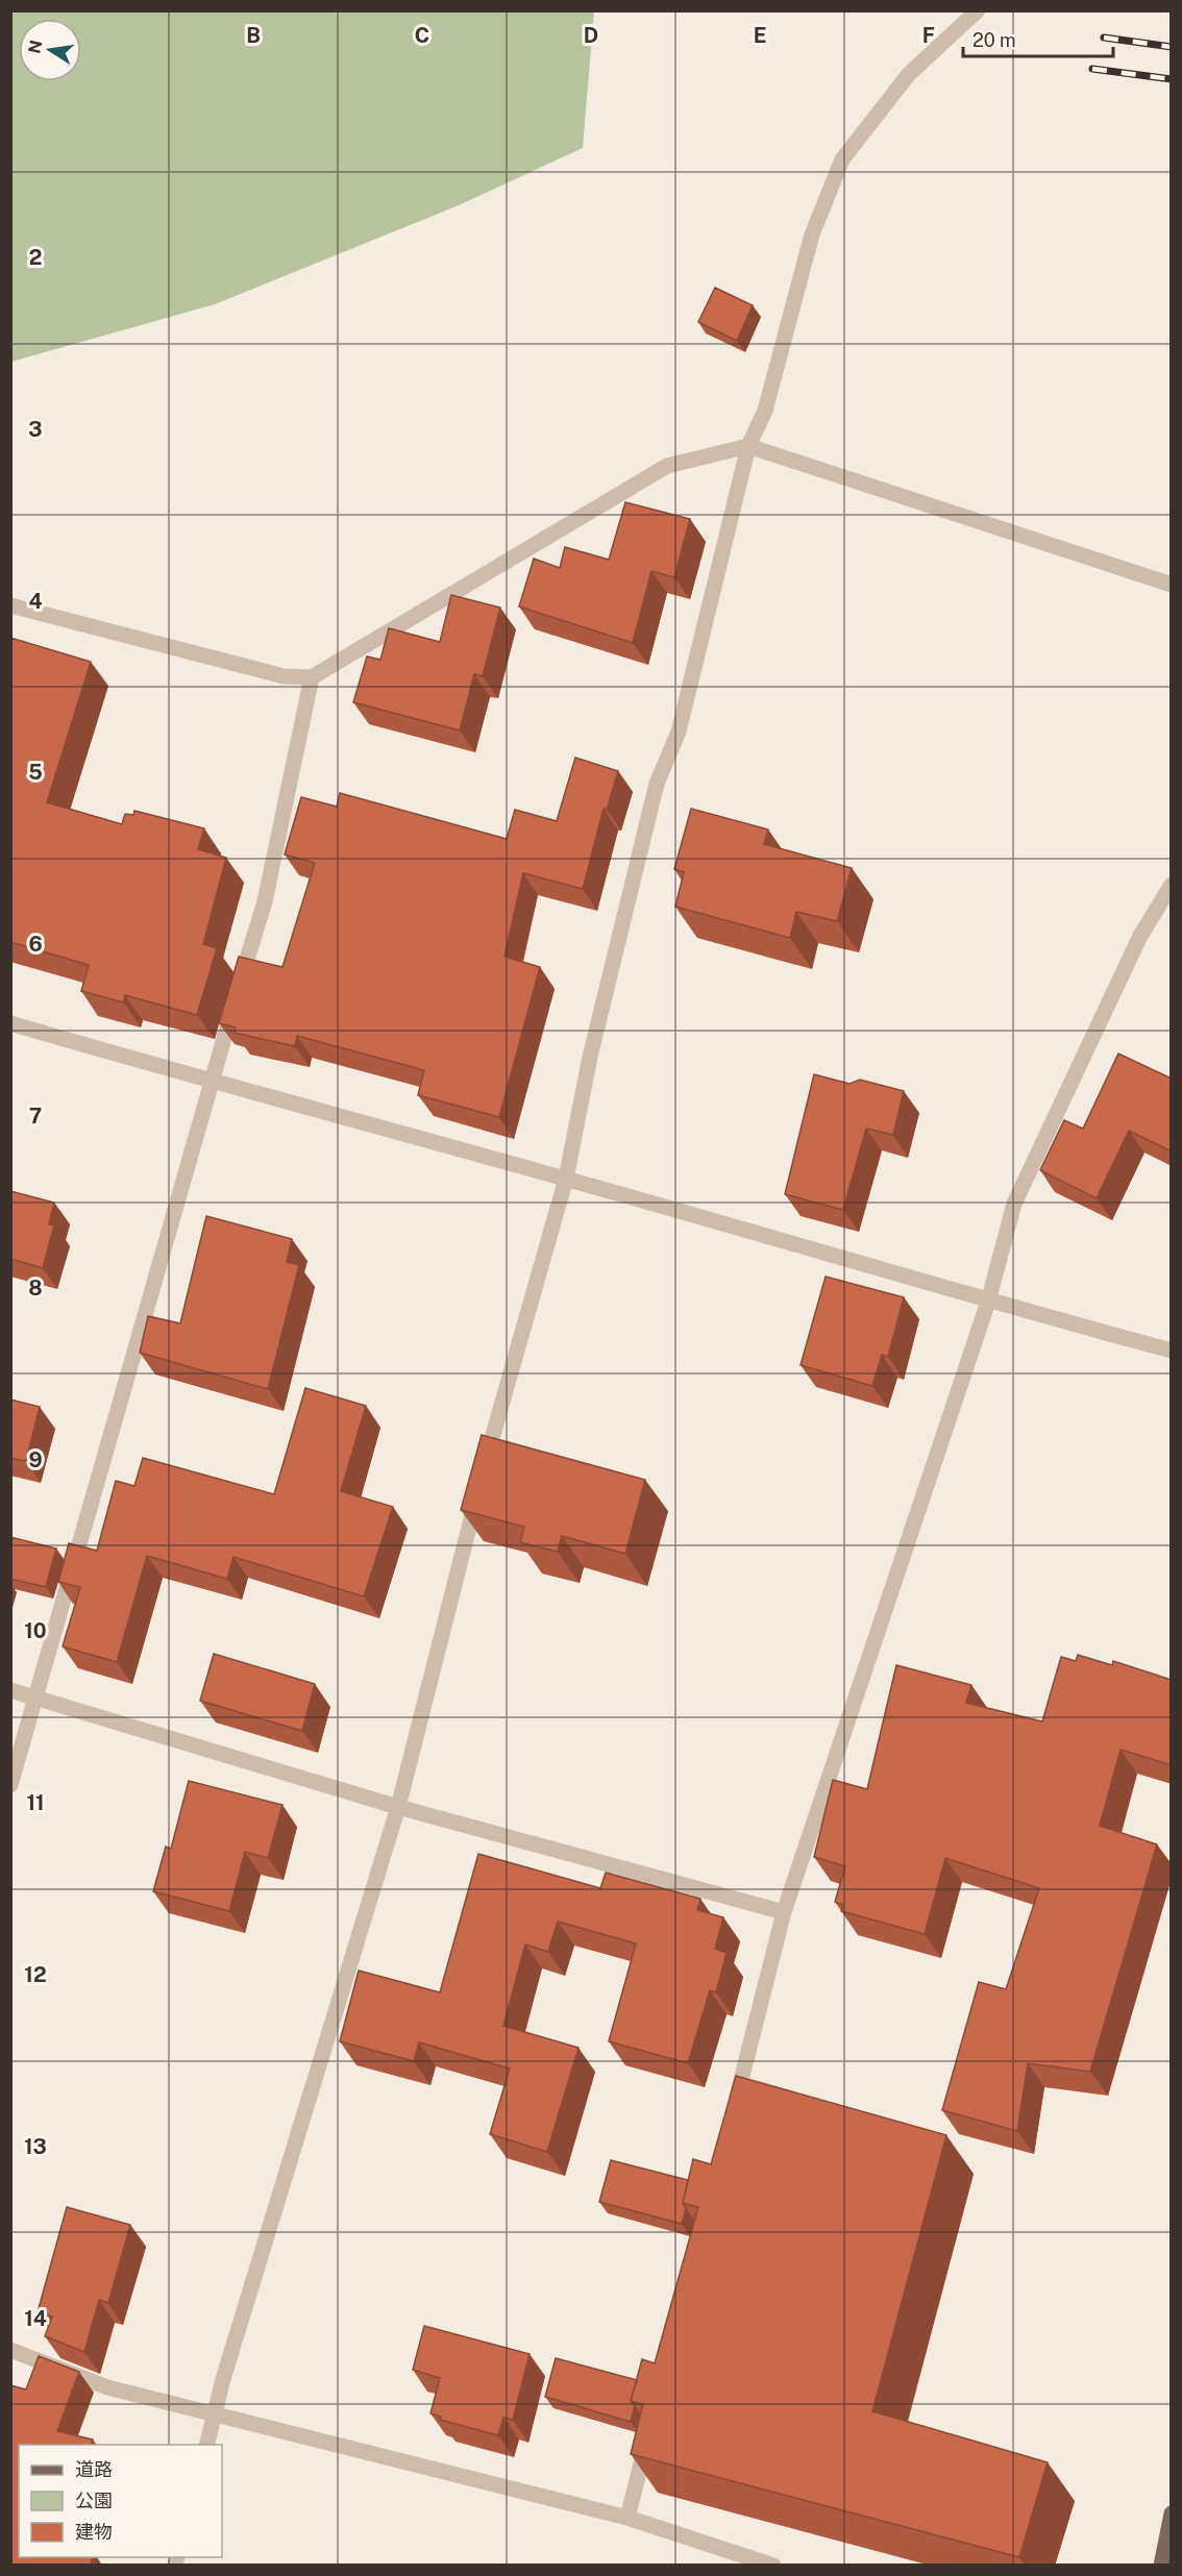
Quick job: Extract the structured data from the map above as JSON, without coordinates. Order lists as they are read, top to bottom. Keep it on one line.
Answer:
{"legend":["道路","公園","建物"],"scale_bar":"20 m","north":"left","grid":{"columns":["B","C","D","E","F"],"rows":["2","3","4","5","6","7","8","9","10","11","12","13","14"]}}
